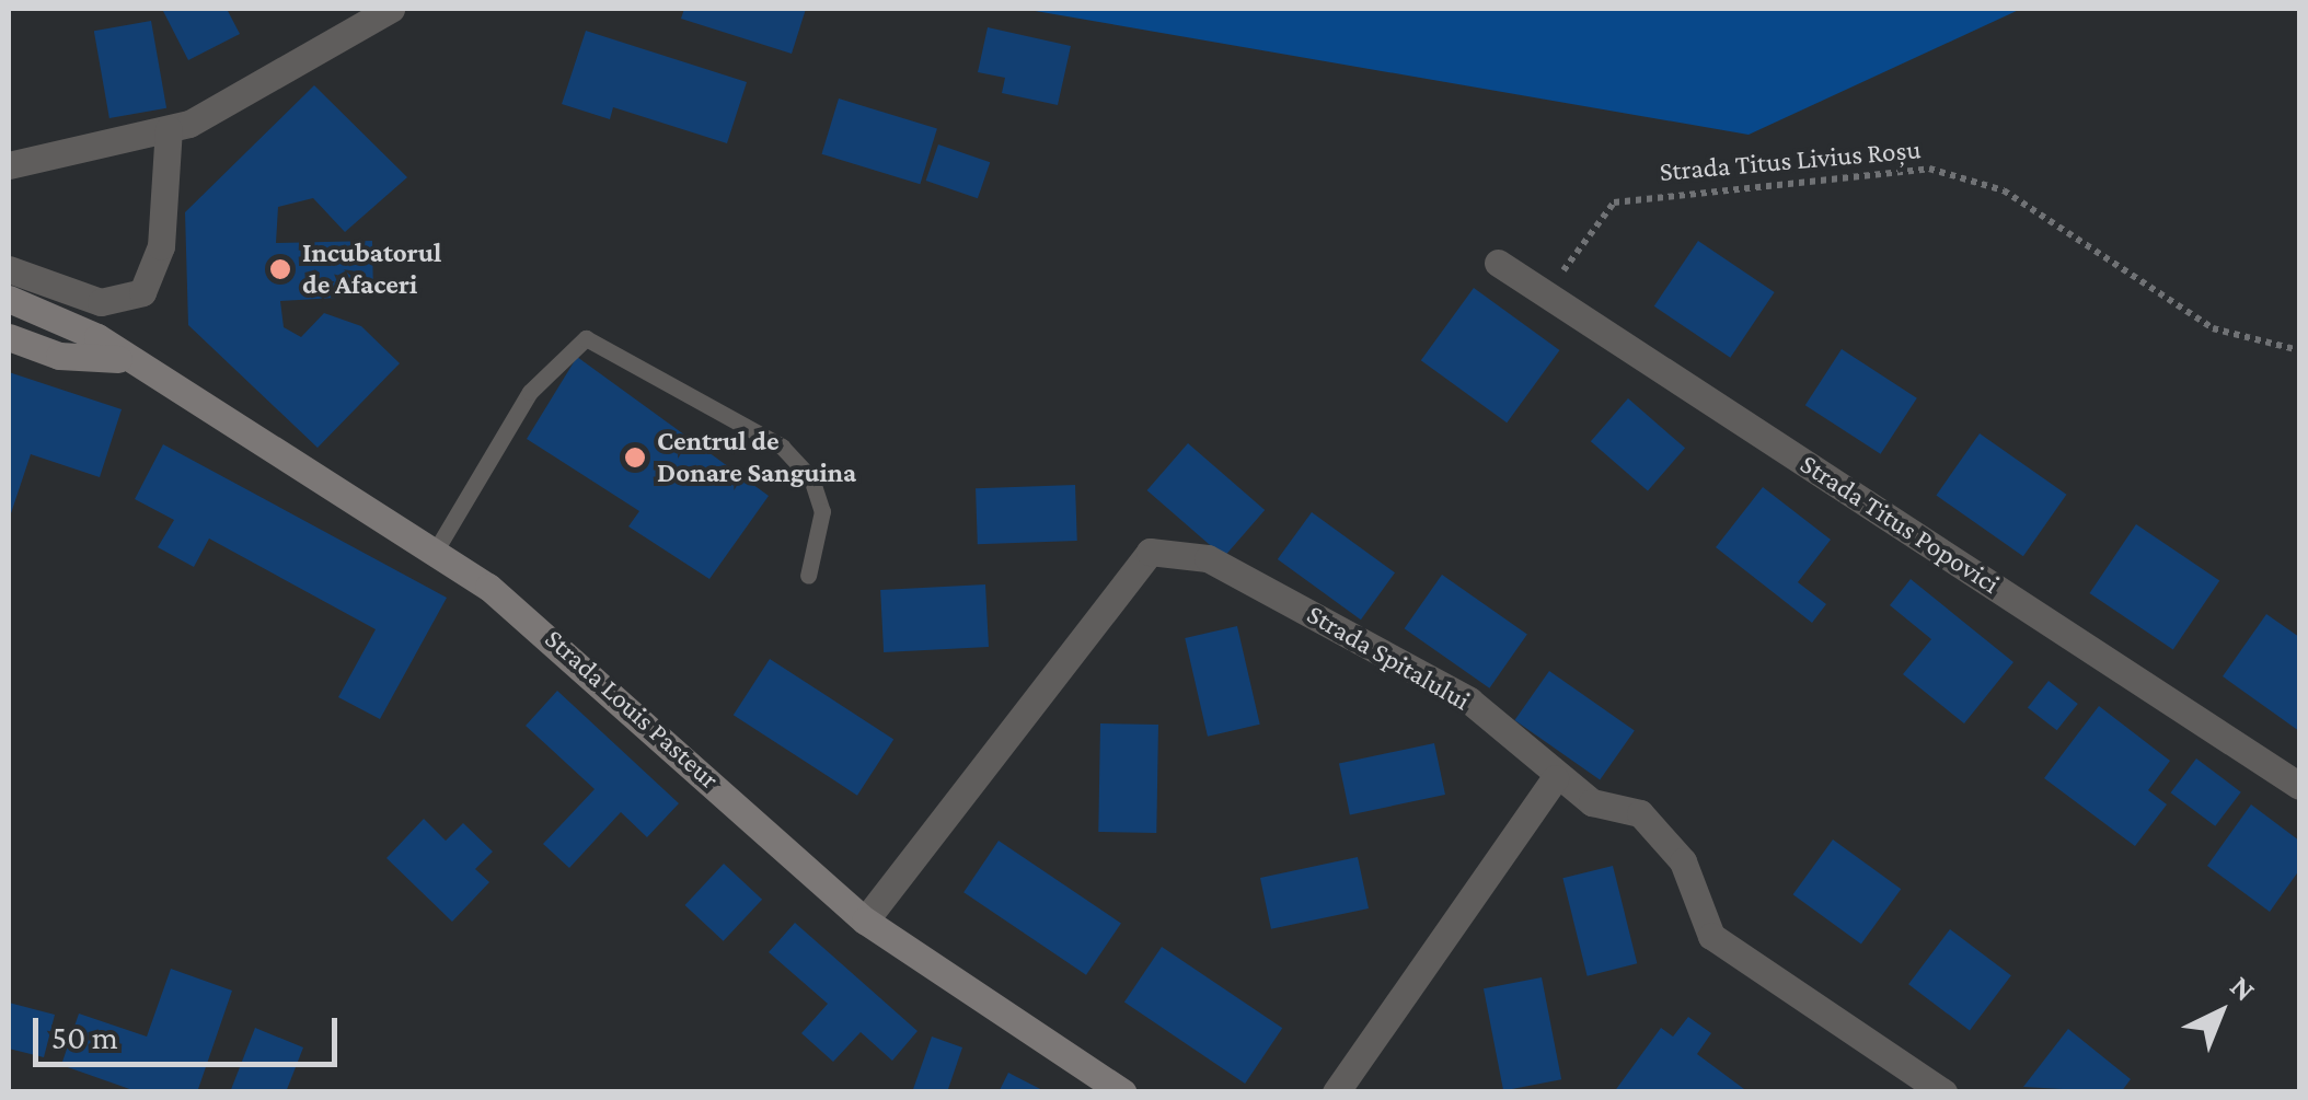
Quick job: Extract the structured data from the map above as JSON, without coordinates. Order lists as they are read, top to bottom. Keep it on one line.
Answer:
{"streets":{"main road":["Strada Louis Pasteur"],"street":["Strada Titus Popovici","Strada Spitalului"],"path":["Strada Titus Livius Roșu"]},"crossings":[["Strada Titus Livius Roșu","Strada Titus Popovici"],["Strada Spitalului","Strada Louis Pasteur"]],"places":["Incubatorul de Afaceri","Centrul de Donare Sanguina"],"scale_bar":"50 m","north":"top right"}
